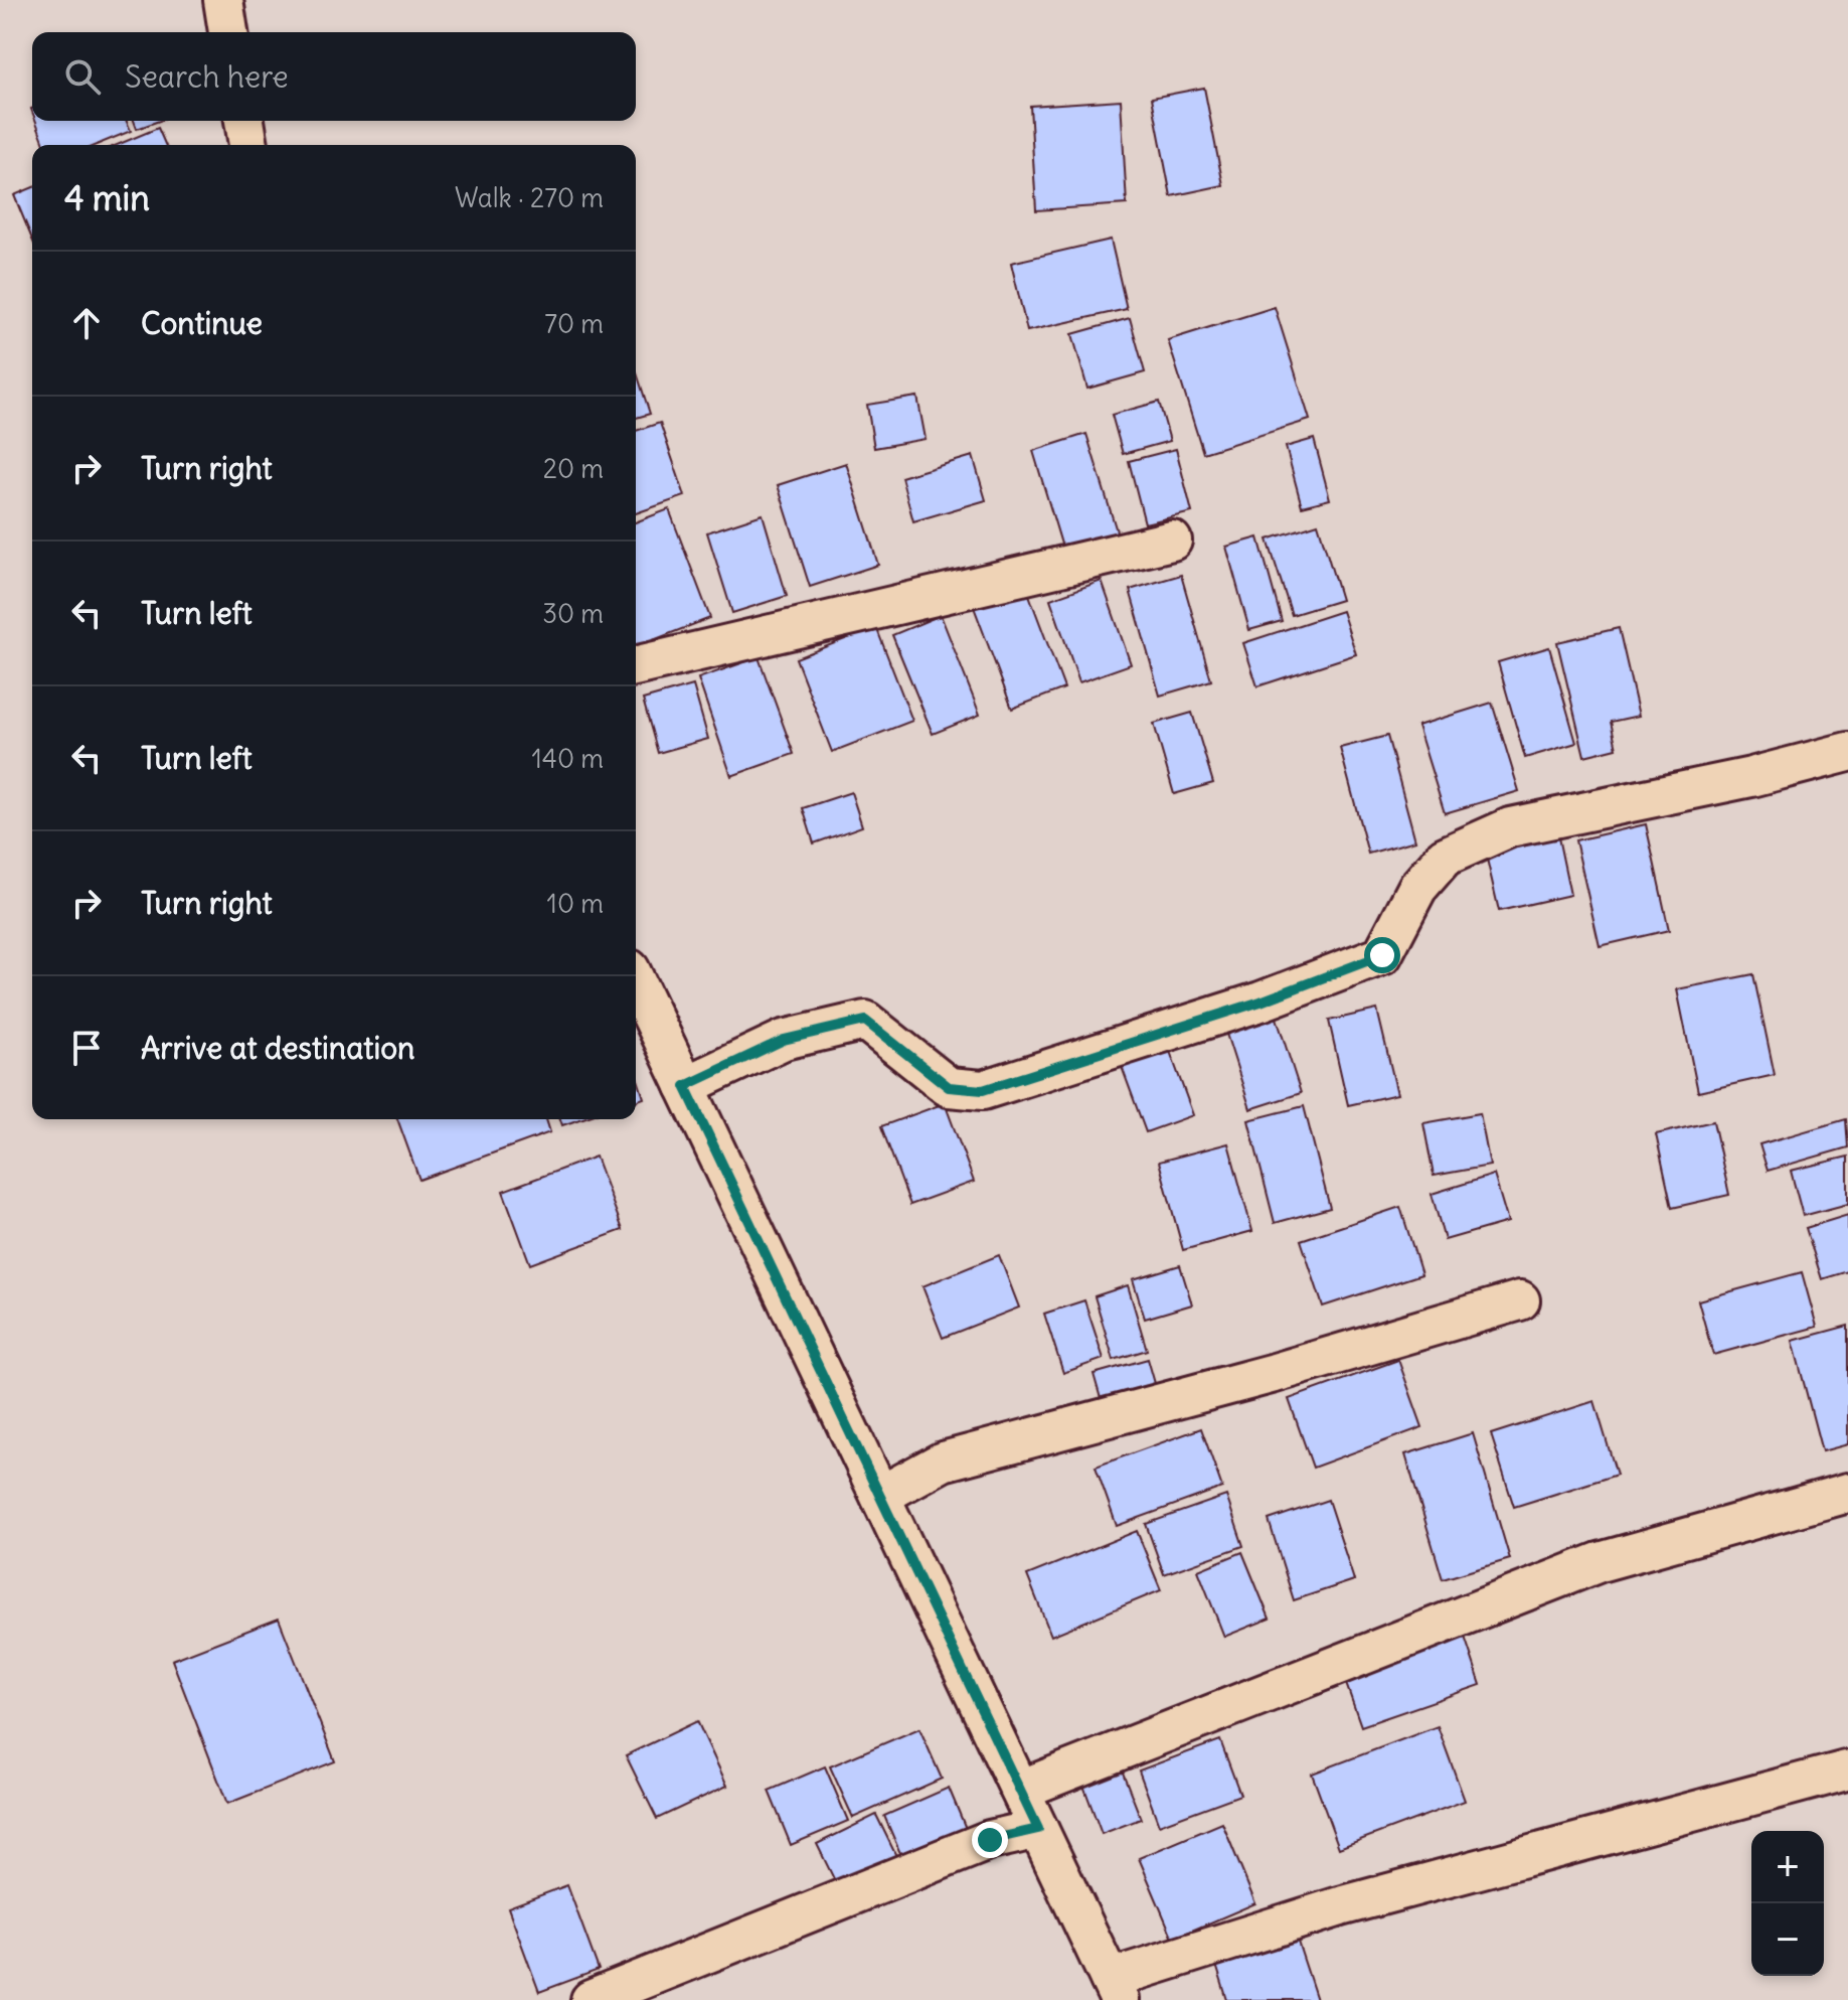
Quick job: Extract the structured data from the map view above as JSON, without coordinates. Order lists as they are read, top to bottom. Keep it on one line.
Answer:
{"page":{"search":"Search here","heading":["4 min","Walk · 270 m"],"list":[["Continue","70 m"],["Turn right","20 m"],["Turn left","30 m"],["Turn left","140 m"],["Turn right","10 m"],"Arrive at destination"],"map_buttons":["+","−"]}}
